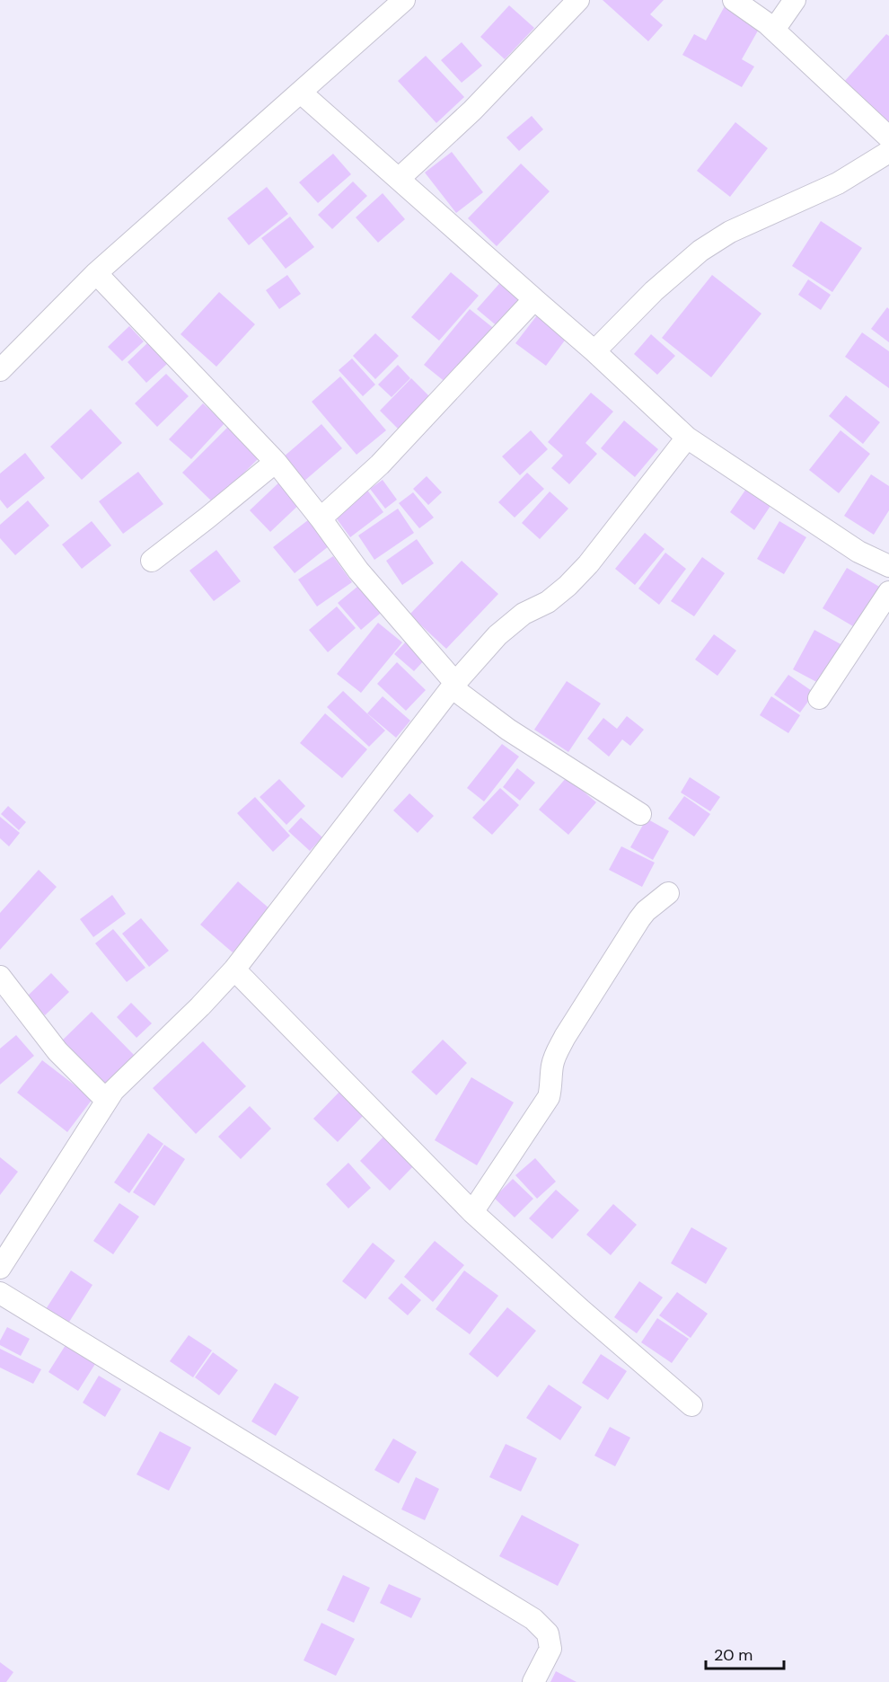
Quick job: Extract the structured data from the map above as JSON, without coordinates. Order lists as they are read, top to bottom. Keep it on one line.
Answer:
{"scale_bar":"20 m"}
